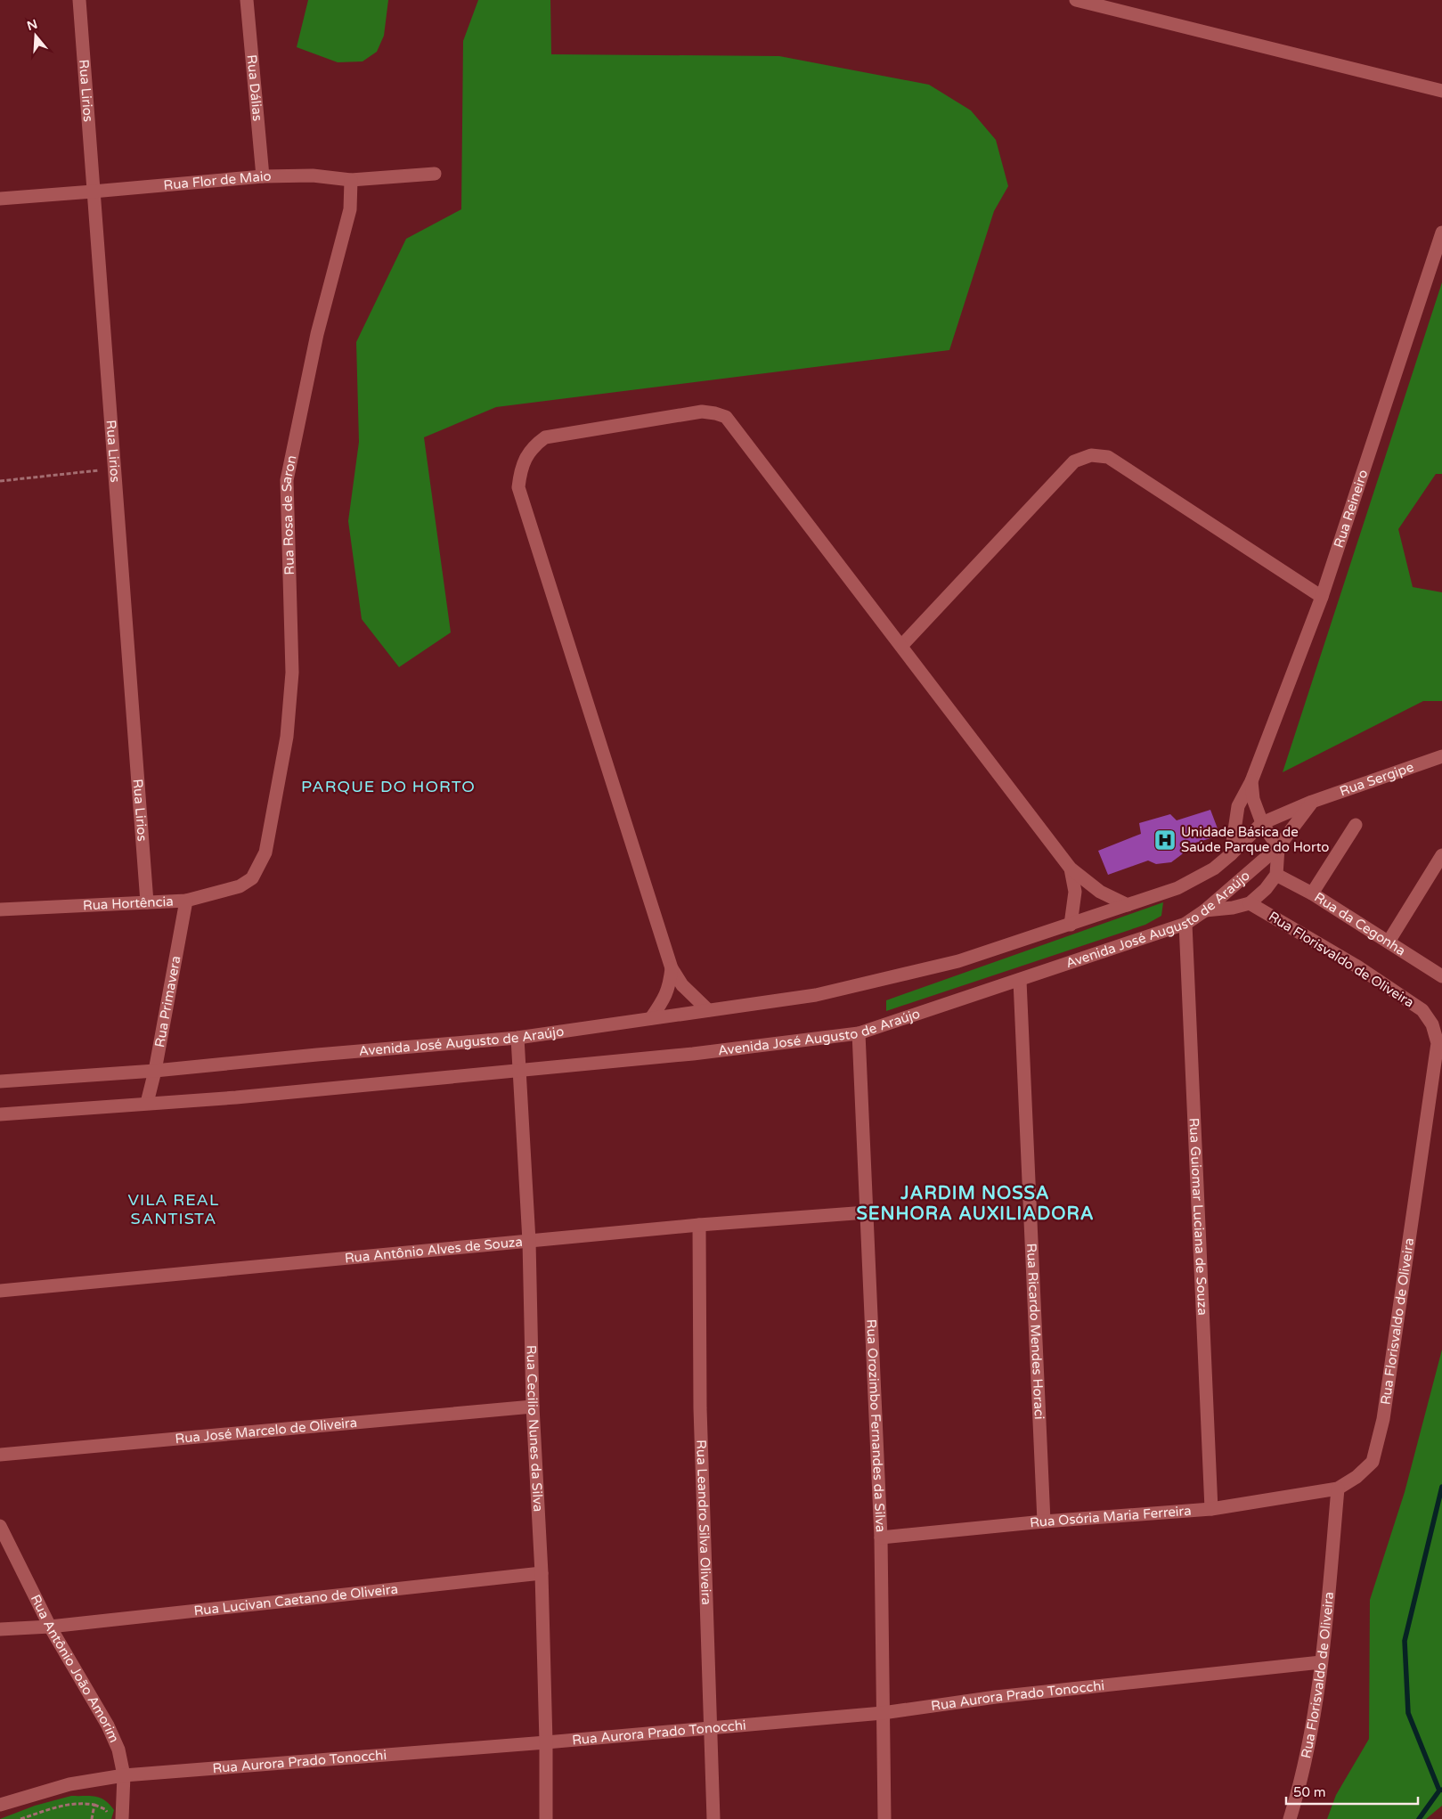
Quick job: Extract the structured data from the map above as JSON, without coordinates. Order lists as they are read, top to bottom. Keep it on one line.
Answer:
{"streets":{"street":["Rua Dálias","Rua Lirios","Rua Flor de Maio","Rua Reineiro","Rua Rosa de Saron","Rua Sergipe","Rua Hortência","Avenida José Augusto de Araújo","Rua da Cegonha","Rua Florisvaldo de Oliveira","Rua Primavera","Rua Guiomar Luciana de Souza","Rua Antônio Alves de Souza","Rua Ricardo Mendes Horaci","Rua Orozimbo Fernandes da Silva","Rua Cecilio Nunes da Silva","Rua José Marcelo de Oliveira","Rua Osória Maria Ferreira","Rua Leandro Silva Oliveira","Rua Lucivan Caetano de Oliveira","Rua Antônio João Amorim","Rua Aurora Prado Tonocchi"]},"crossings":[["Rua Dálias","Rua Flor de Maio"],["Rua Lirios","Rua Flor de Maio"],["Rua Lirios","Rua Hortência"],["Rua Flor de Maio","Rua Rosa de Saron"],["Rua Reineiro","Avenida José Augusto de Araújo"],["Rua Rosa de Saron","Rua Hortência"],["Rua Sergipe","Avenida José Augusto de Araújo"],["Rua Hortência","Rua Primavera"],["Avenida José Augusto de Araújo","Rua Primavera"],["Avenida José Augusto de Araújo","Rua Guiomar Luciana de Souza"],["Avenida José Augusto de Araújo","Rua Ricardo Mendes Horaci"],["Avenida José Augusto de Araújo","Rua Orozimbo Fernandes da Silva"],["Avenida José Augusto de Araújo","Rua Cecilio Nunes da Silva"],["Rua Florisvaldo de Oliveira","Rua Osória Maria Ferreira"],["Rua Florisvaldo de Oliveira","Rua Aurora Prado Tonocchi"],["Rua Guiomar Luciana de Souza","Rua Osória Maria Ferreira"],["Rua Antônio Alves de Souza","Rua Orozimbo Fernandes da Silva"],["Rua Antônio Alves de Souza","Rua Cecilio Nunes da Silva"],["Rua Antônio Alves de Souza","Rua Leandro Silva Oliveira"],["Rua Ricardo Mendes Horaci","Rua Osória Maria Ferreira"],["Rua Orozimbo Fernandes da Silva","Rua Osória Maria Ferreira"],["Rua Orozimbo Fernandes da Silva","Rua Aurora Prado Tonocchi"],["Rua Cecilio Nunes da Silva","Rua José Marcelo de Oliveira"],["Rua Cecilio Nunes da Silva","Rua Lucivan Caetano de Oliveira"],["Rua Cecilio Nunes da Silva","Rua Aurora Prado Tonocchi"],["Rua Leandro Silva Oliveira","Rua Aurora Prado Tonocchi"],["Rua Lucivan Caetano de Oliveira","Rua Antônio João Amorim"],["Rua Antônio João Amorim","Rua Aurora Prado Tonocchi"]],"districts":["PARQUE DO HORTO","JARDIM NOSSA SENHORA AUXILIADORA","VILA REAL SANTISTA"],"places":{"hospital":["Unidade Básica de Saúde Parque do Horto"]},"scale_bar":"50 m","north":"top"}
